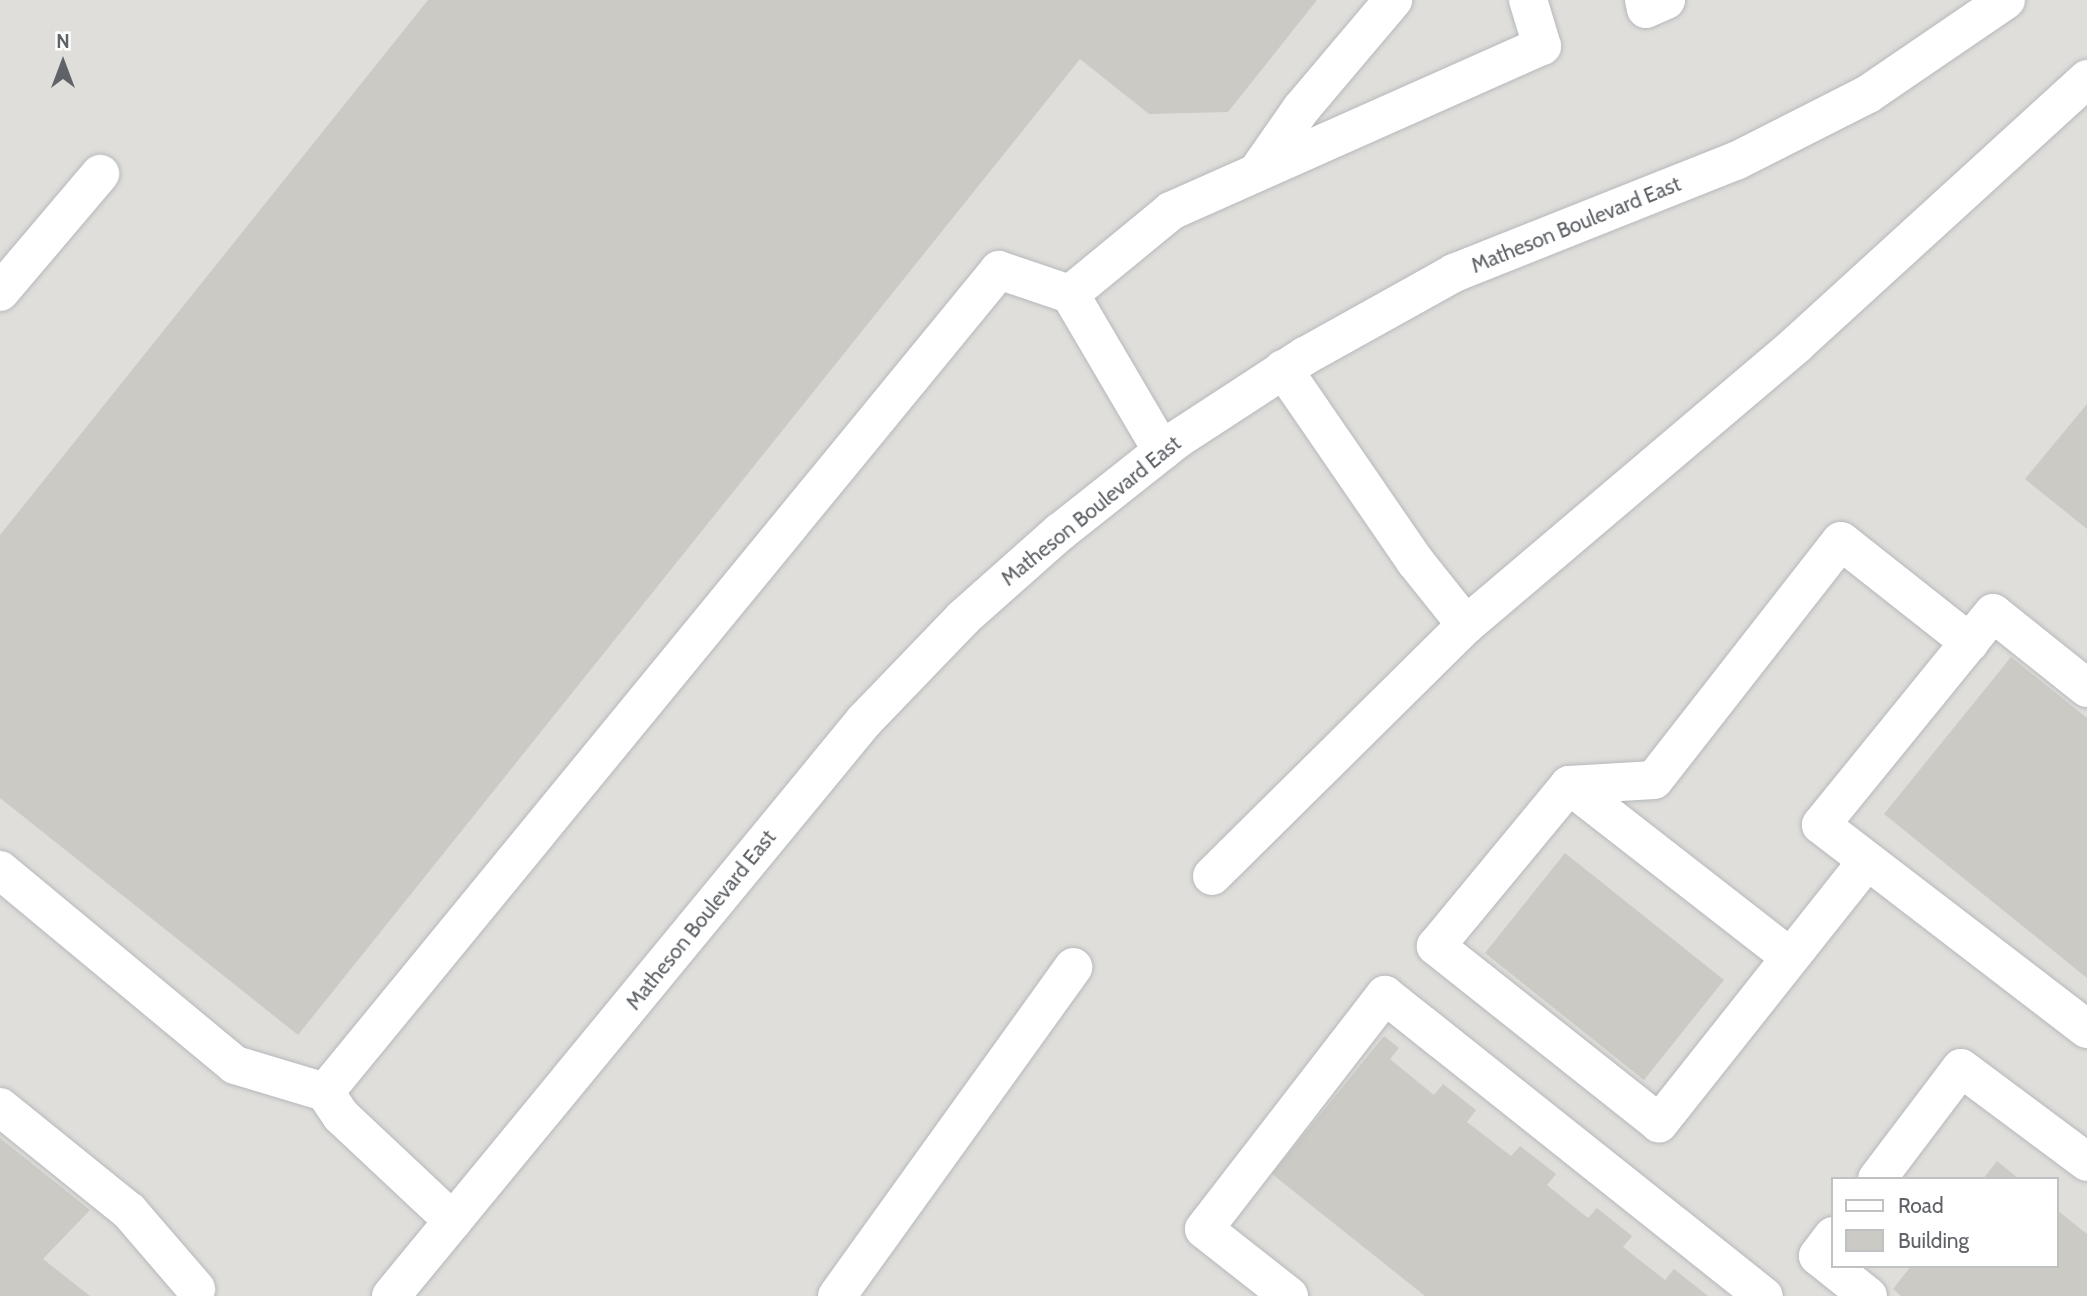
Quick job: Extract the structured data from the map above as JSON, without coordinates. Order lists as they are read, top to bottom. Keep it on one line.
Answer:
{"streets":{"street":["Matheson Boulevard East"]},"legend":["Road","Building"],"north":"top"}
